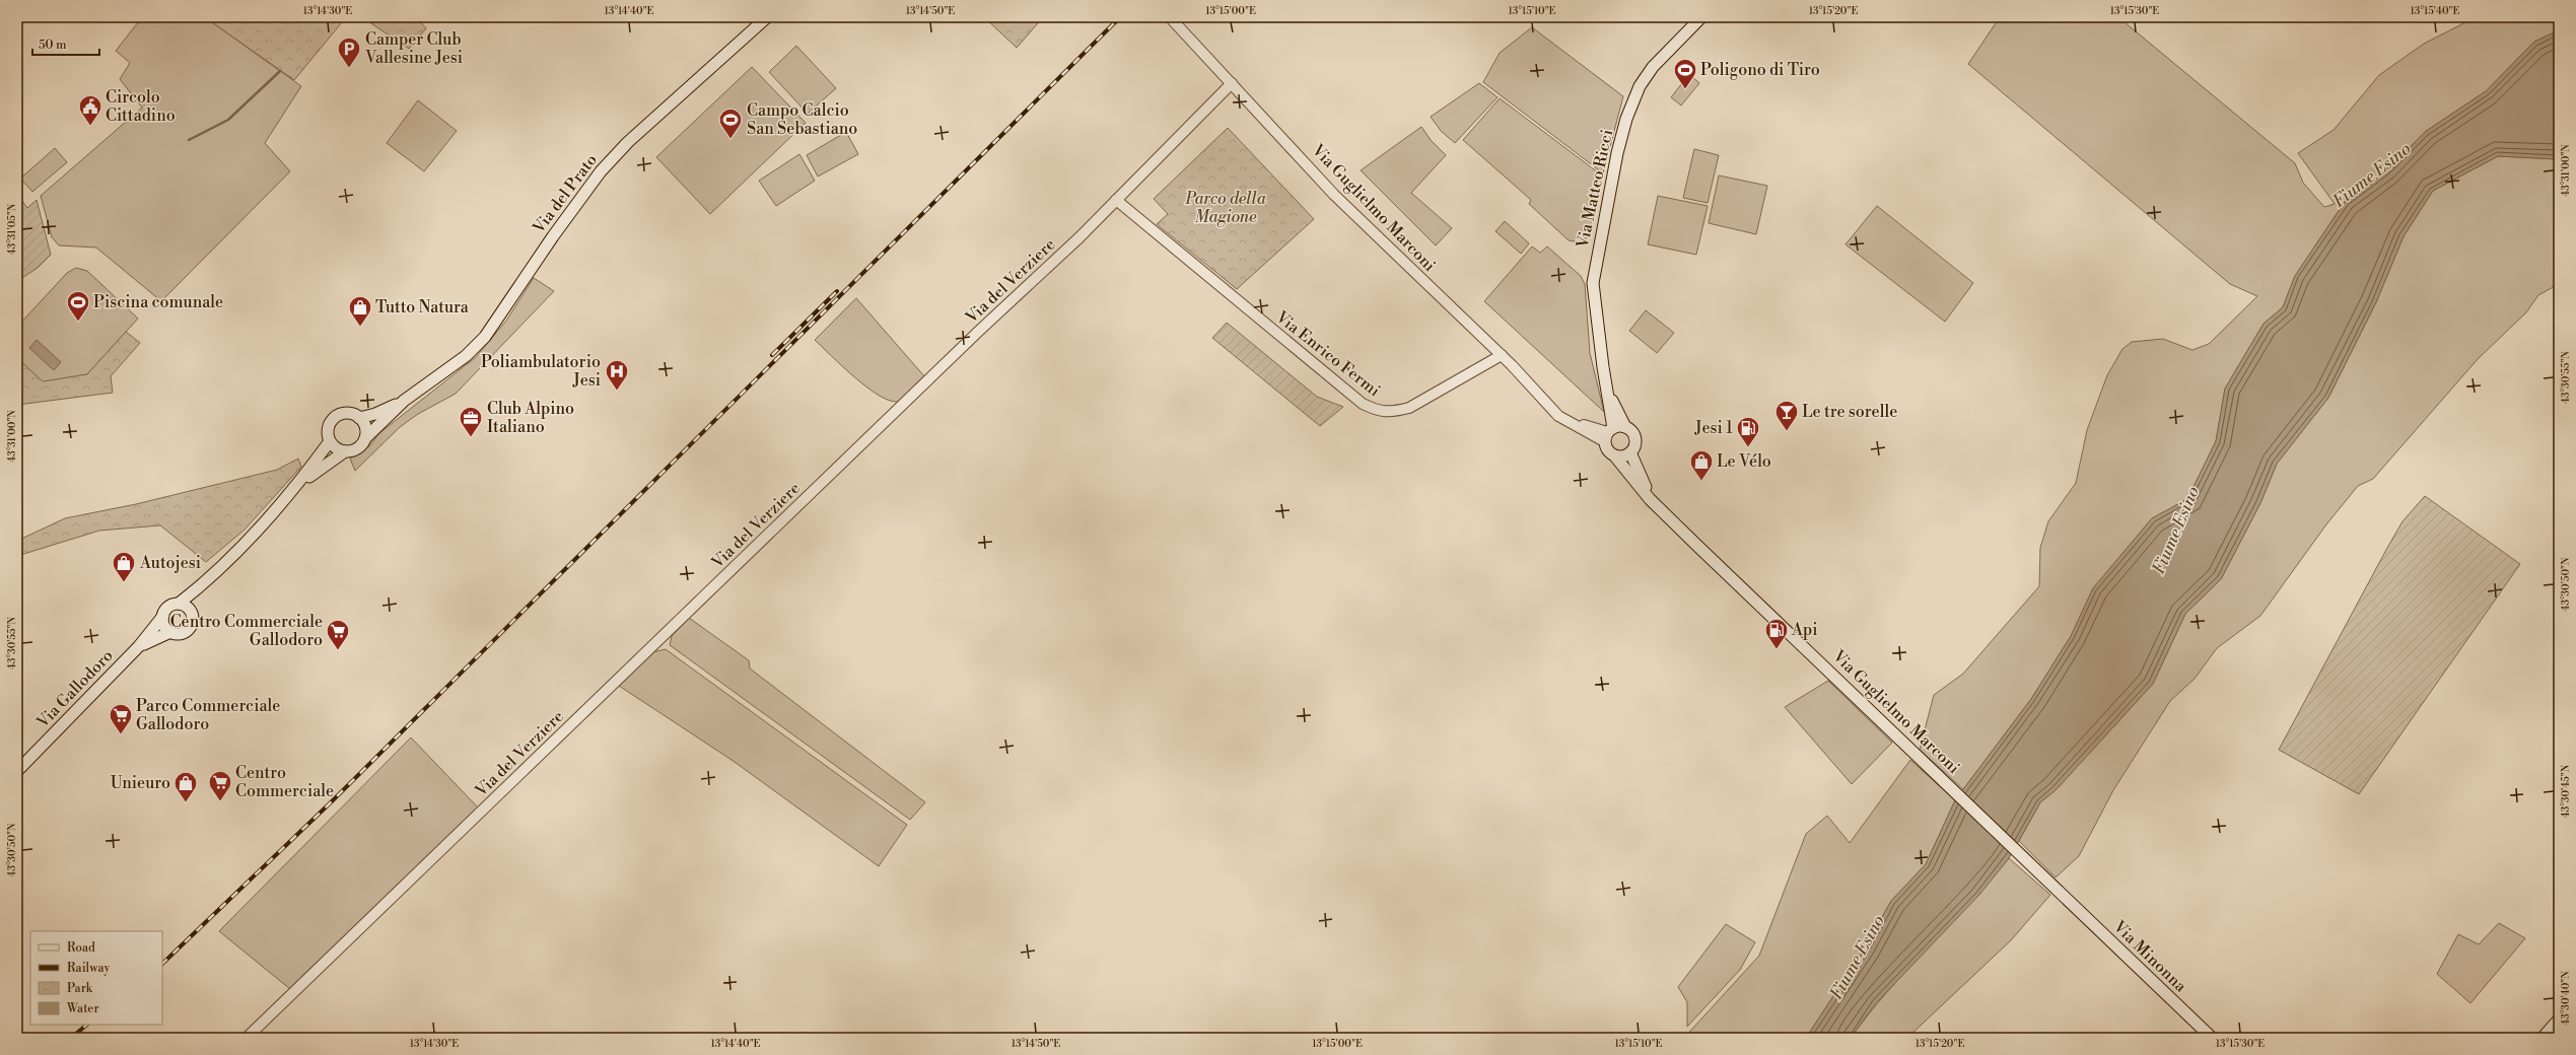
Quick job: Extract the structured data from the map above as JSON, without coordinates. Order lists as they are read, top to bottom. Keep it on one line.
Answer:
{"streets":{"main road":["Via Matteo Ricci","Via del Prato","Via Guglielmo Marconi","Via Gallodoro","Via Minonna"],"street":["Via del Verziere","Via Enrico Fermi"]},"crossings":[["Via Matteo Ricci","Via Guglielmo Marconi"],["Via del Prato","Via Gallodoro"],["Via Guglielmo Marconi","Via del Verziere"],["Via Guglielmo Marconi","Via Enrico Fermi"],["Via Guglielmo Marconi","Via Minonna"],["Via del Verziere","Via Enrico Fermi"]],"water":["Fiume Esino"],"parks":["Parco della Magione"],"places":{"parking":["Camper Club Vallesine Jesi"],"sports":["Poligono di Tiro","Campo Calcio San Sebastiano","Piscina comunale"],"public building":["Circolo Cittadino"],"shop":["Tutto Natura","Le Vélo","Autojesi","Unieuro"],"hospital":["Poliambulatorio Jesi"],"bar":["Le tre sorelle"],"office":["Club Alpino Italiano"],"fuel station":["Jesi 1","Api"],"supermarket":["Centro Commerciale Gallodoro","Parco Commerciale Gallodoro","Centro Commerciale"]},"legend":["Road","Railway","Park","Water"],"scale_bar":"50 m","coordinates":["13°14'30\"E","13°14'40\"E","13°14'50\"E","13°15'00\"E","13°15'10\"E","13°15'20\"E","13°15'30\"E","13°15'40\"E","43°31'00\"N","43°31'05\"N","43°30'55\"N","43°30'50\"N","43°30'45\"N","43°30'40\"N"]}
